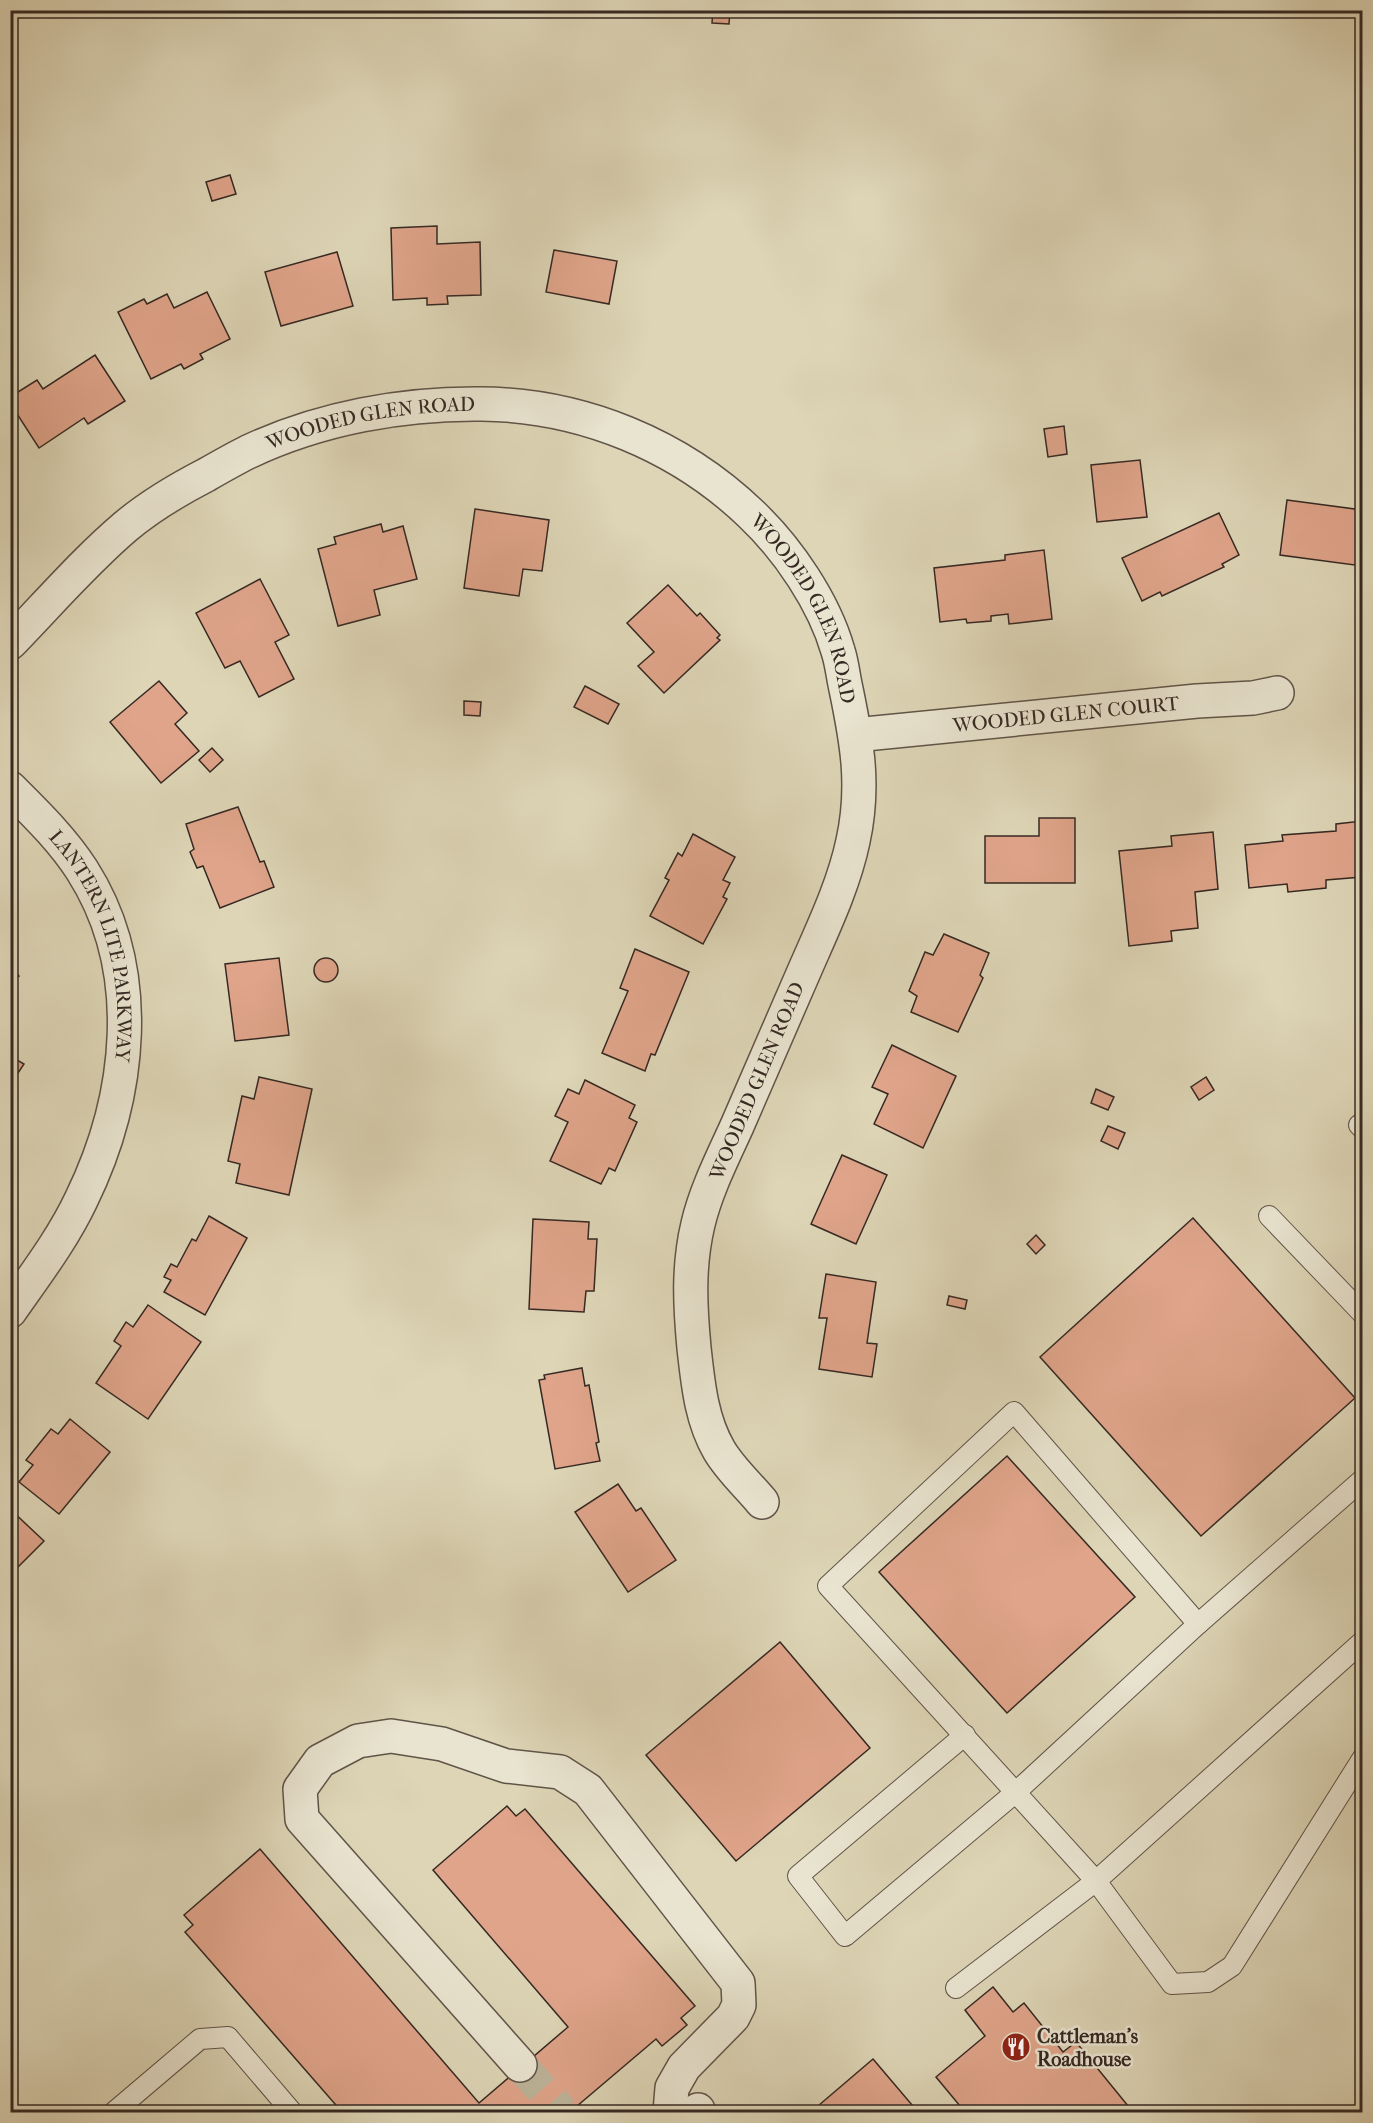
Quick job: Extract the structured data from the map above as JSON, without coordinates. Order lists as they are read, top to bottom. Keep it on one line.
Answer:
{"streets":{"street":["WOODED GLEN ROAD","WOODED GLEN COURT","LANTERN LITE PARKWAY"]},"crossings":[["WOODED GLEN ROAD","WOODED GLEN COURT"]],"places":{"restaurant":["Cattleman's Roadhouse"]}}
